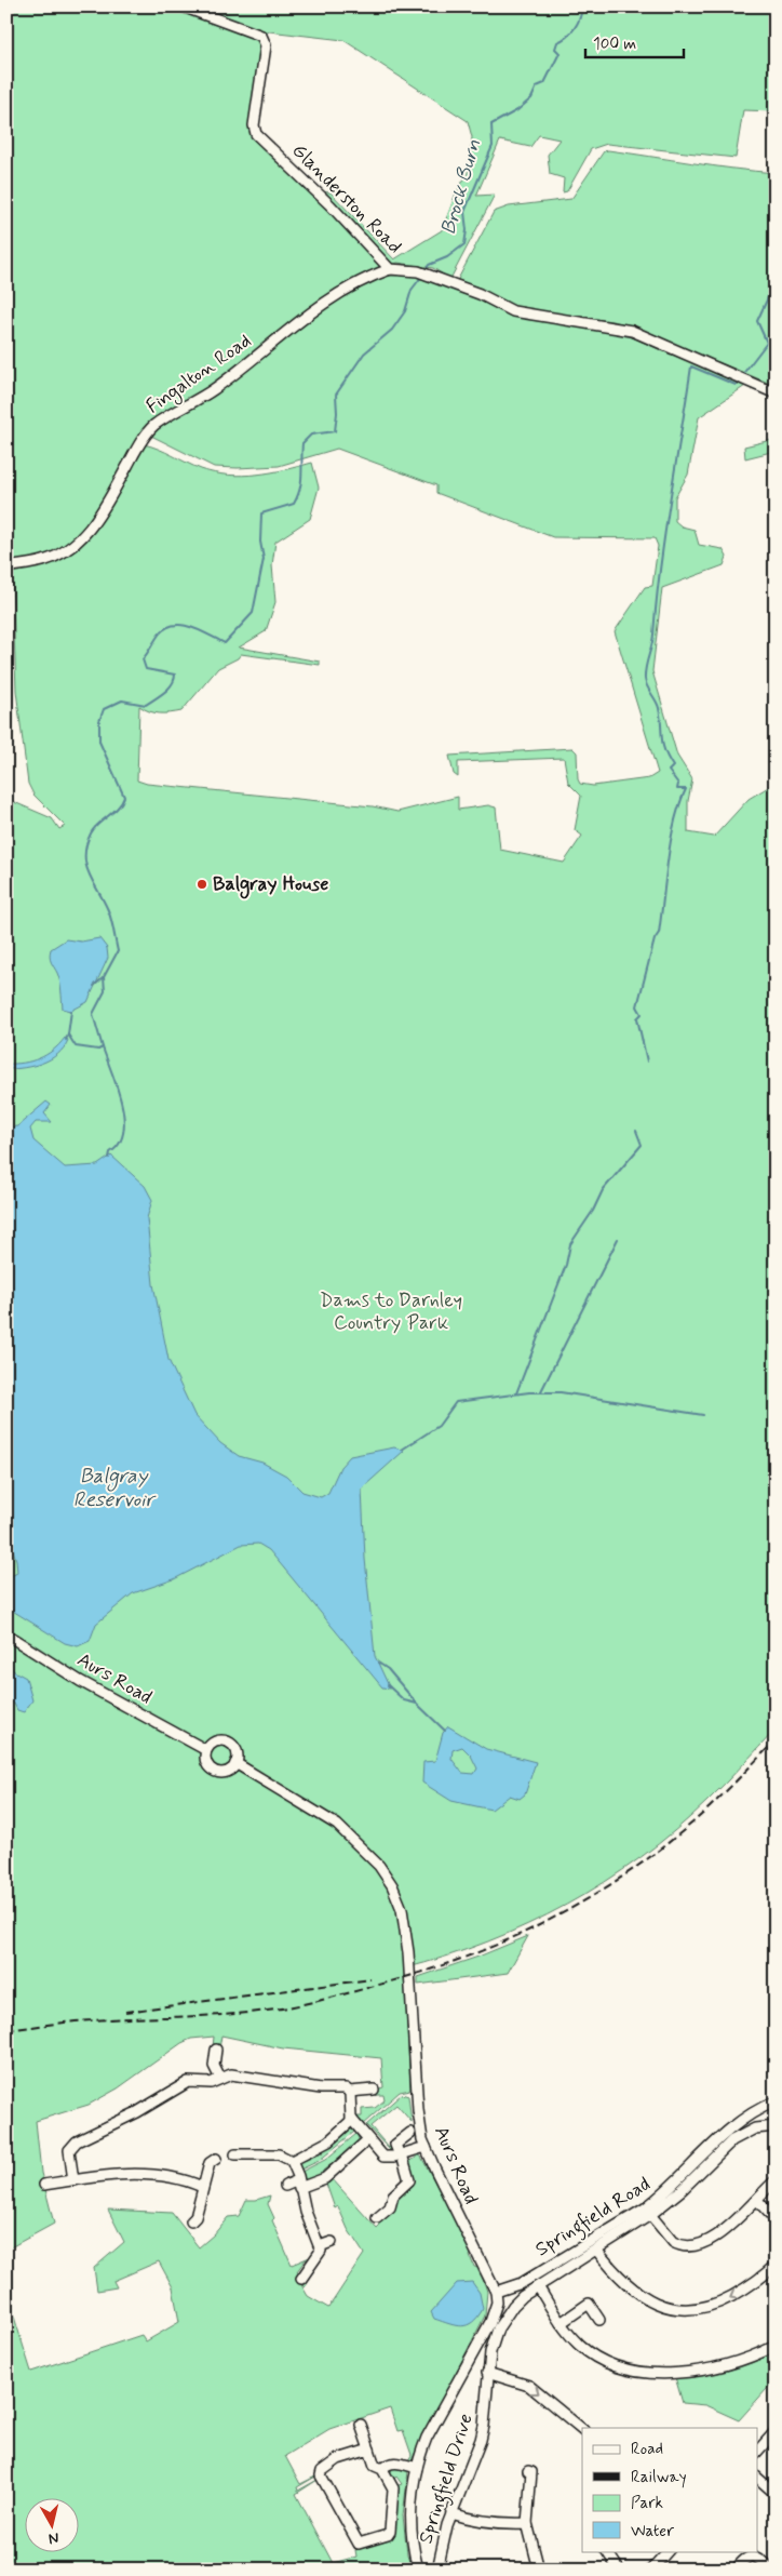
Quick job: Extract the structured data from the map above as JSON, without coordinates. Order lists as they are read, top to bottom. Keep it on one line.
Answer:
{"streets":{"street":["Glanderston Road","Fingalton Road","Aurs Road","Springfield Road","Springfield Drive"]},"crossings":[["Glanderston Road","Fingalton Road"],["Aurs Road","Springfield Road"],["Springfield Road","Springfield Drive"]],"water":["Brock Burn","Balgray Reservoir"],"parks":["Dams to Darnley Country Park"],"places":["Balgray House"],"legend":["Road","Railway","Park","Water"],"scale_bar":"100 m","north":"bottom"}
